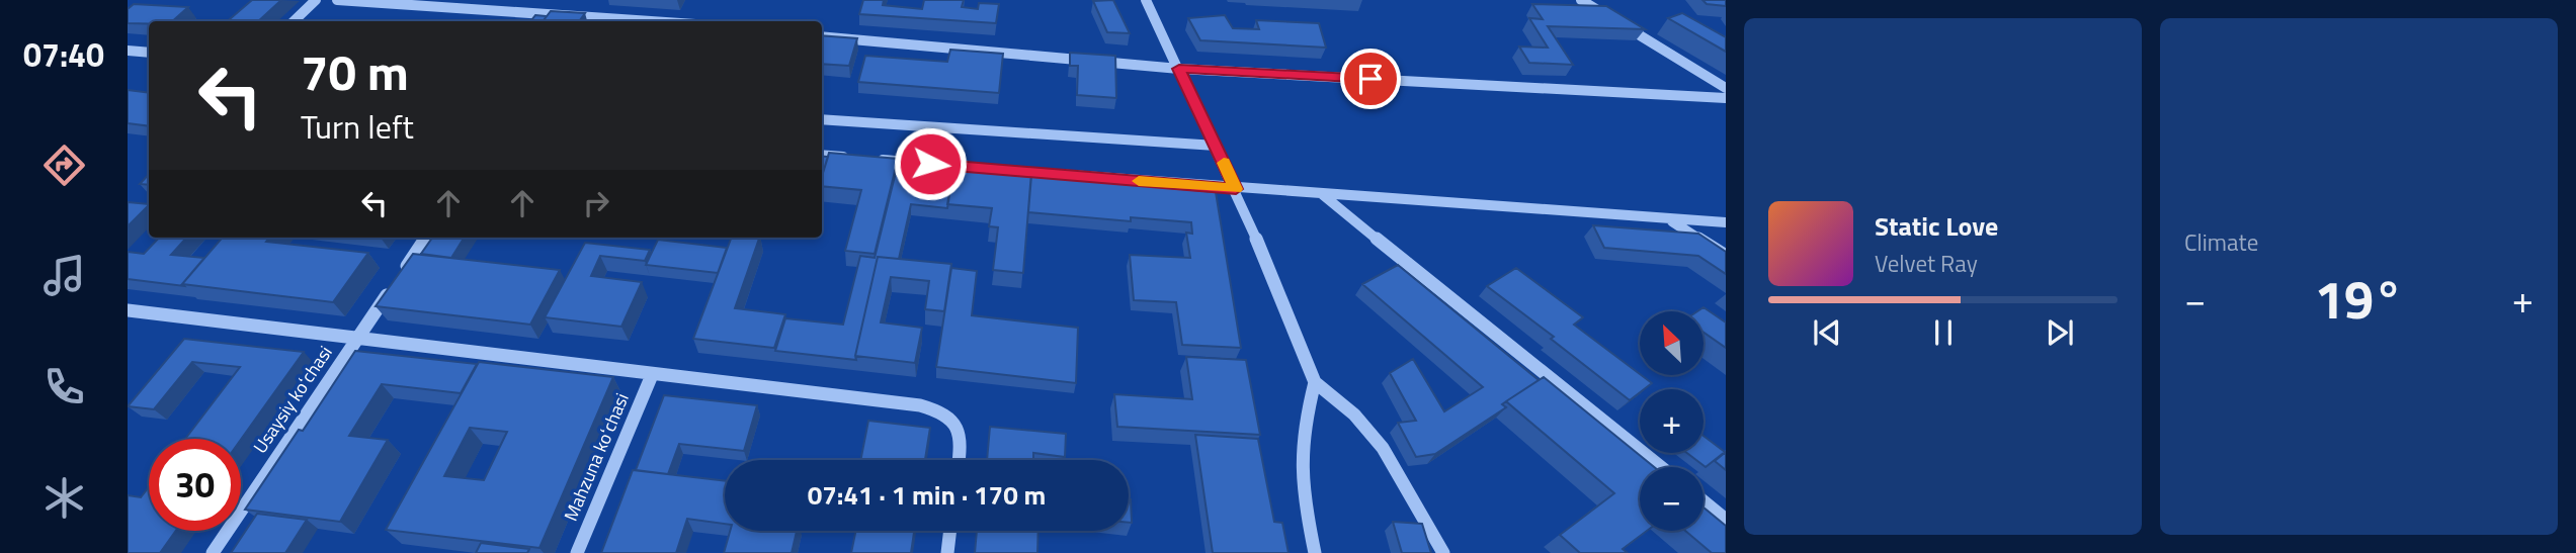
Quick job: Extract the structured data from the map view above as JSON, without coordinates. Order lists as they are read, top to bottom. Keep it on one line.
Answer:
{"streets":{"street":["Usaysiy koʻchasi","Mahzuna koʻchasi"]},"north":"top left","page":{"tabs":"07:40","tile":"Climate","turn":["70 m","Turn left"],"song":["Static Love","Velvet Ray"],"heat":["−","19°","+"],"map_buttons":["+","−"],"limit":"30","trip":"07:41 · 1 min · 170 m"}}
